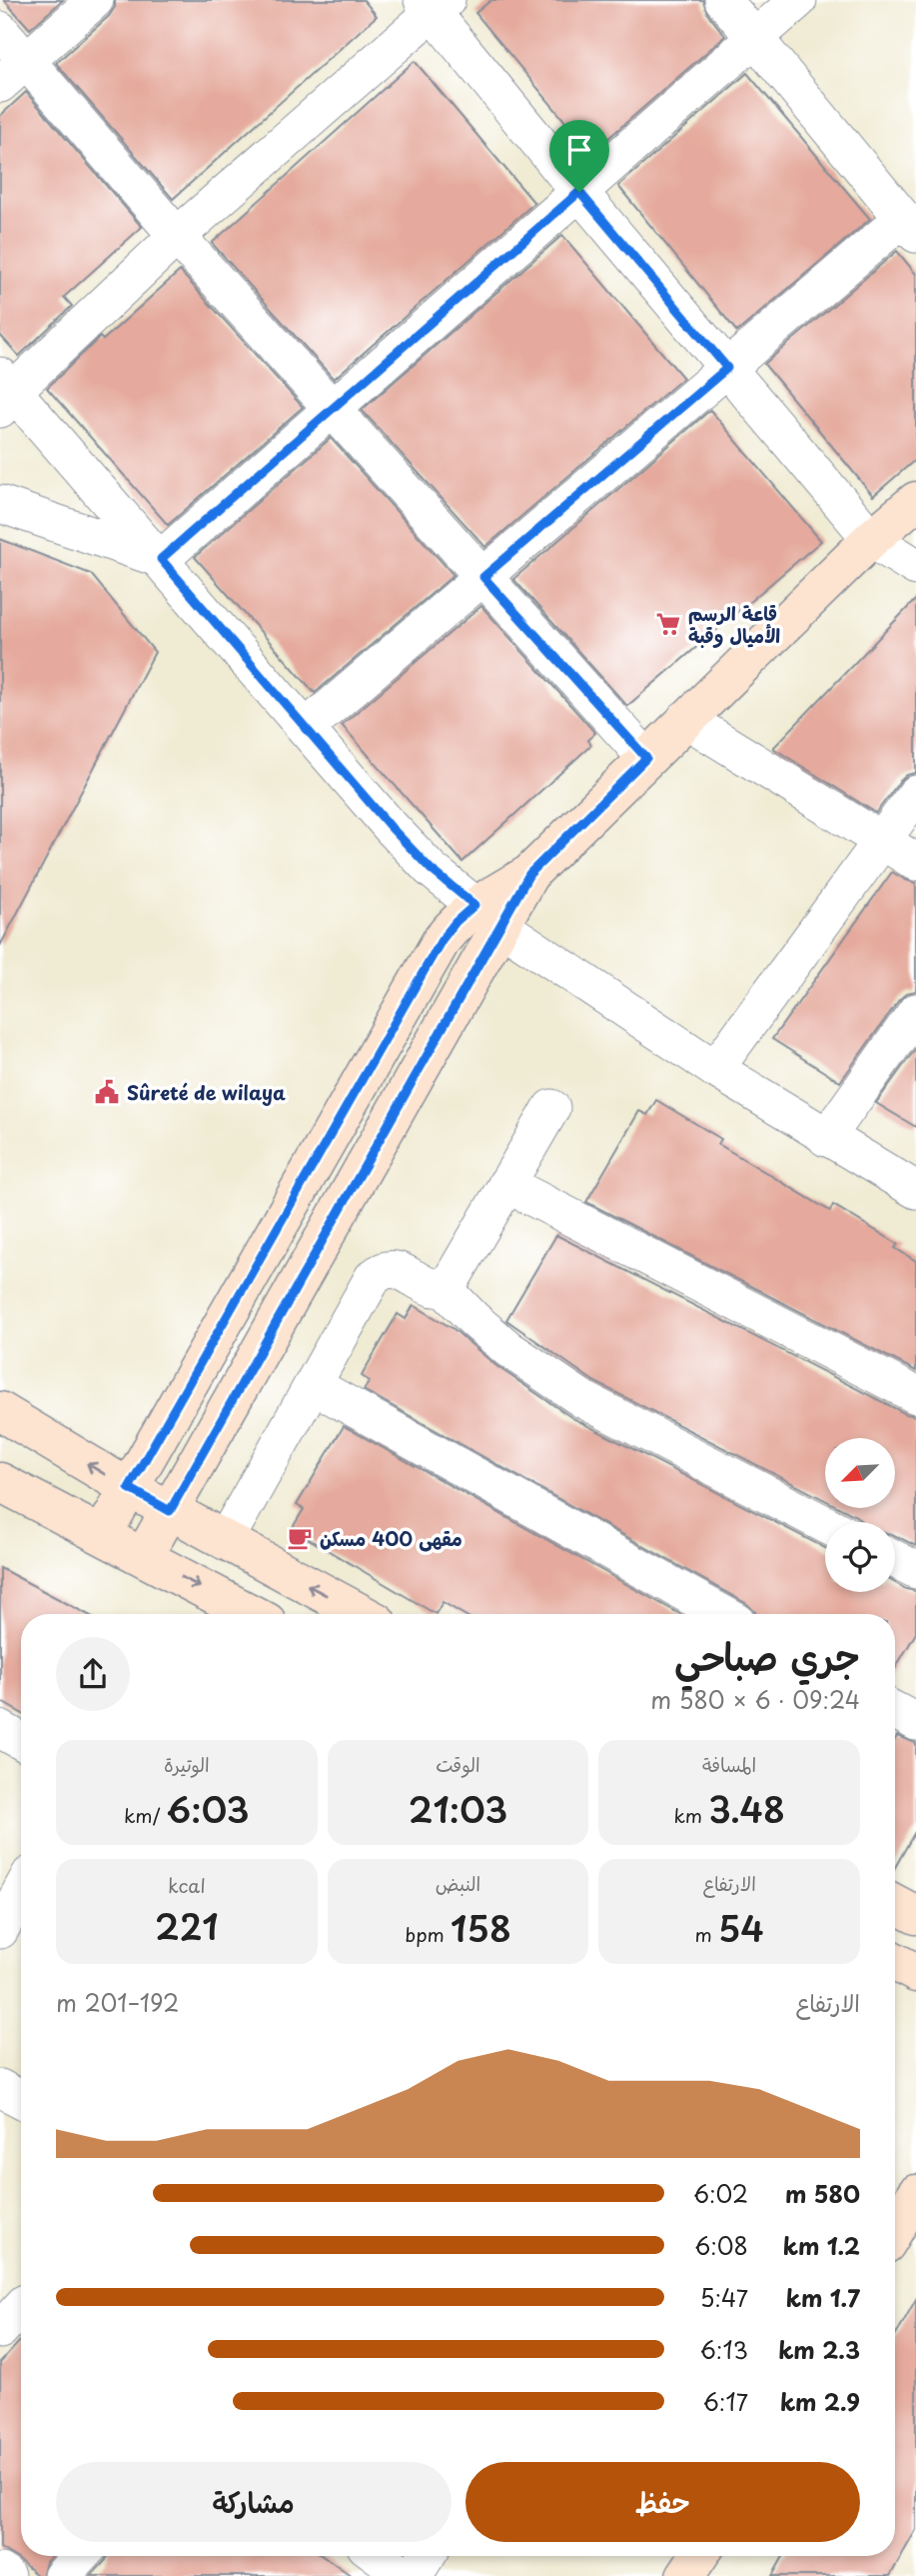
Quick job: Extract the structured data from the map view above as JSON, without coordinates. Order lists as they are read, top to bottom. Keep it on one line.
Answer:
{"places":{"supermarket":["قاعة الرسم الأميال وقبة"],"public building":["Sûreté de wilaya"],"cafe":["مقهى 400 مسكن"]},"north":"bottom left","page":{"heading":["جري صباحي","09:24 · 6 × 580 m"],"stats":[["المسافة","3.48 km"],["الوقت","21:03"],["الوتيرة","6:03 /km"],["الارتفاع","54 m"],["النبض","158 bpm"],["kcal","221"]],"chart":["الارتفاع","192–201 m"],"list":[{"name":"580 m","note":"6:02"},{"name":"1.2 km","note":"6:08"},{"name":"1.7 km","note":"5:47"},{"name":"2.3 km","note":"6:13"},{"name":"2.9 km","note":"6:17"}],"buttons":["حفظ","مشاركة"]}}
